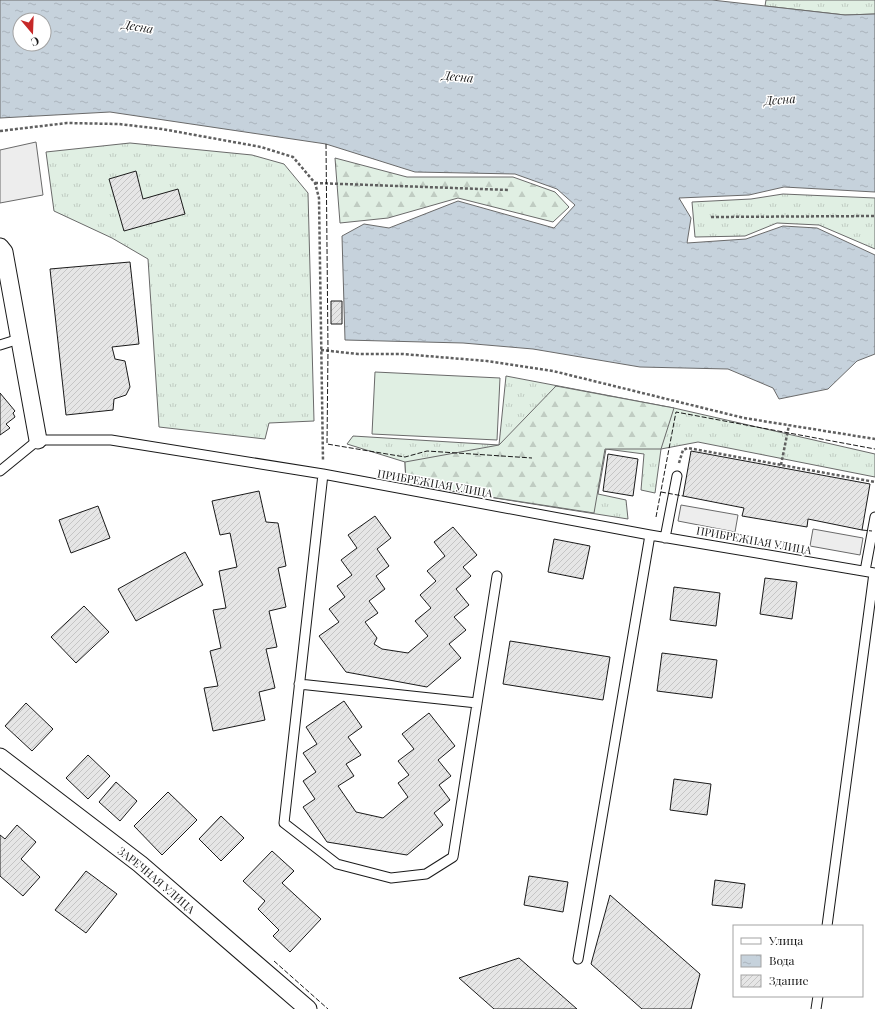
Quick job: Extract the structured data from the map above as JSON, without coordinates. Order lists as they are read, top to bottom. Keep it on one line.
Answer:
{"streets":{"street":["ЗАРЕЧНАЯ УЛИЦА"],"lane":["ПРИБРЕЖНАЯ УЛИЦА"]},"water":["Десна"],"legend":["Улица","Вода","Здание"],"north":"bottom"}
